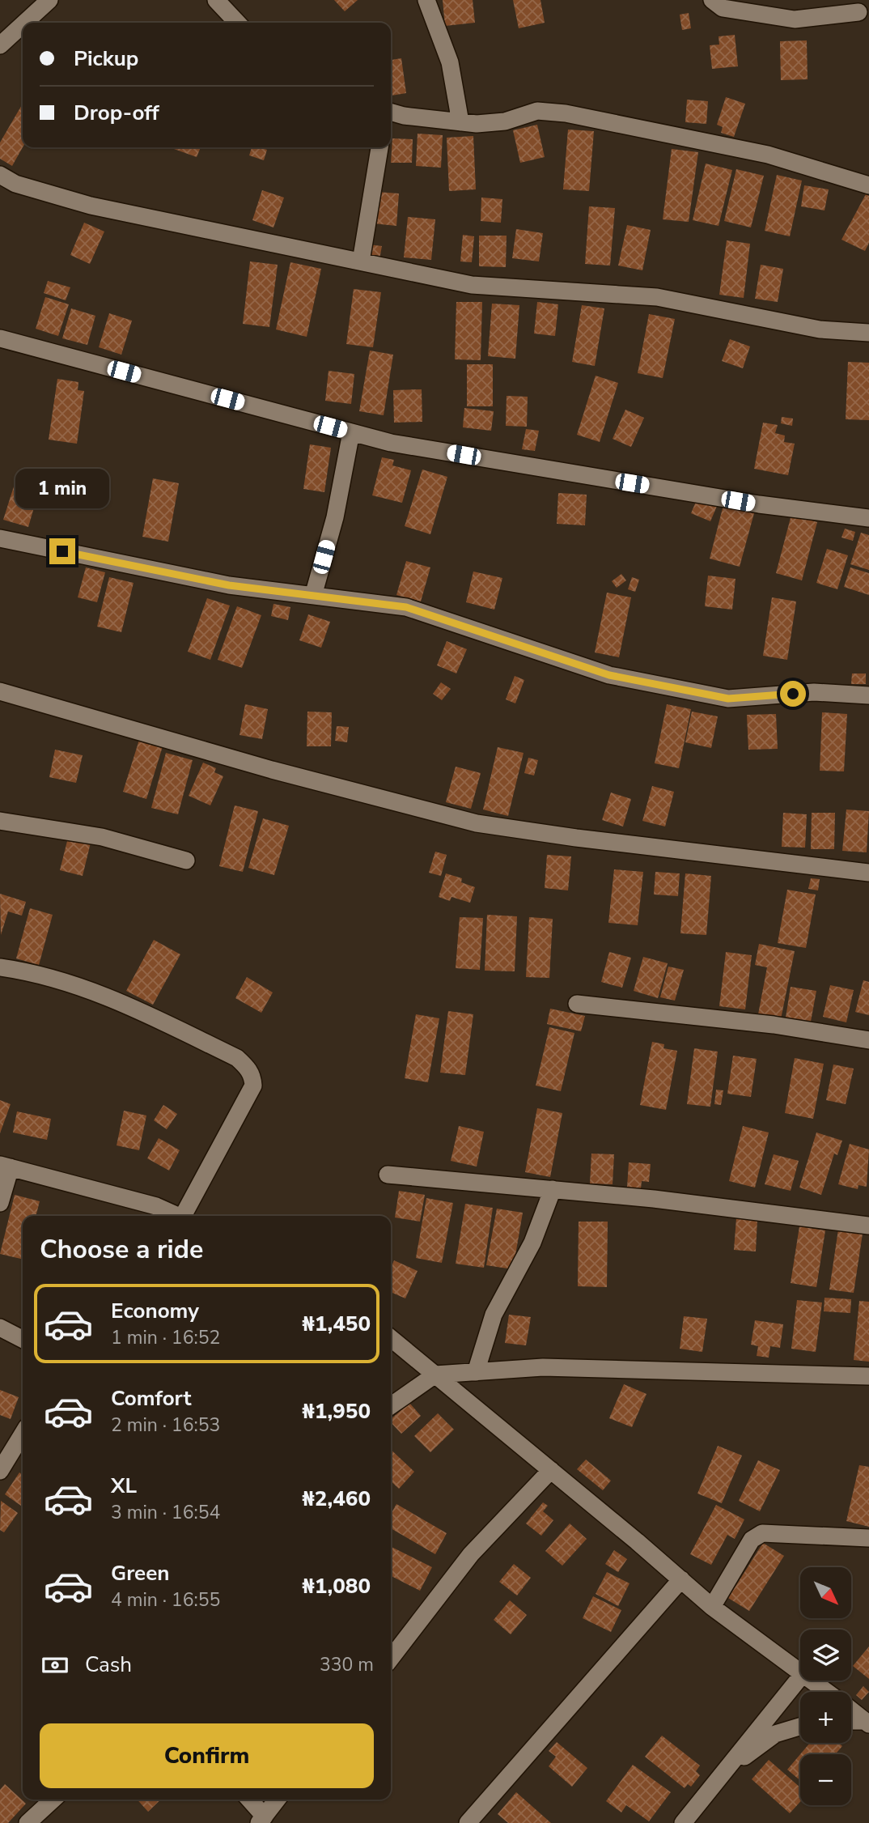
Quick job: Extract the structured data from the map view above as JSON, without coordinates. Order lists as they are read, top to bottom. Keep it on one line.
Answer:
{"north":"bottom right","page":{"banner":["Pickup","Drop-off"],"bubble":"1 min","heading":"Choose a ride","list":[{"name":"Economy","note":"1 min · 16:52","value":"₦1,450"},{"name":"Comfort","note":"2 min · 16:53","value":"₦1,950"},{"name":"XL","note":"3 min · 16:54","value":"₦2,460"},{"name":"Green","note":"4 min · 16:55","value":"₦1,080"}],"map_buttons":["+","−"],"pay":["Cash","330 m"],"buttons":"Confirm"}}
